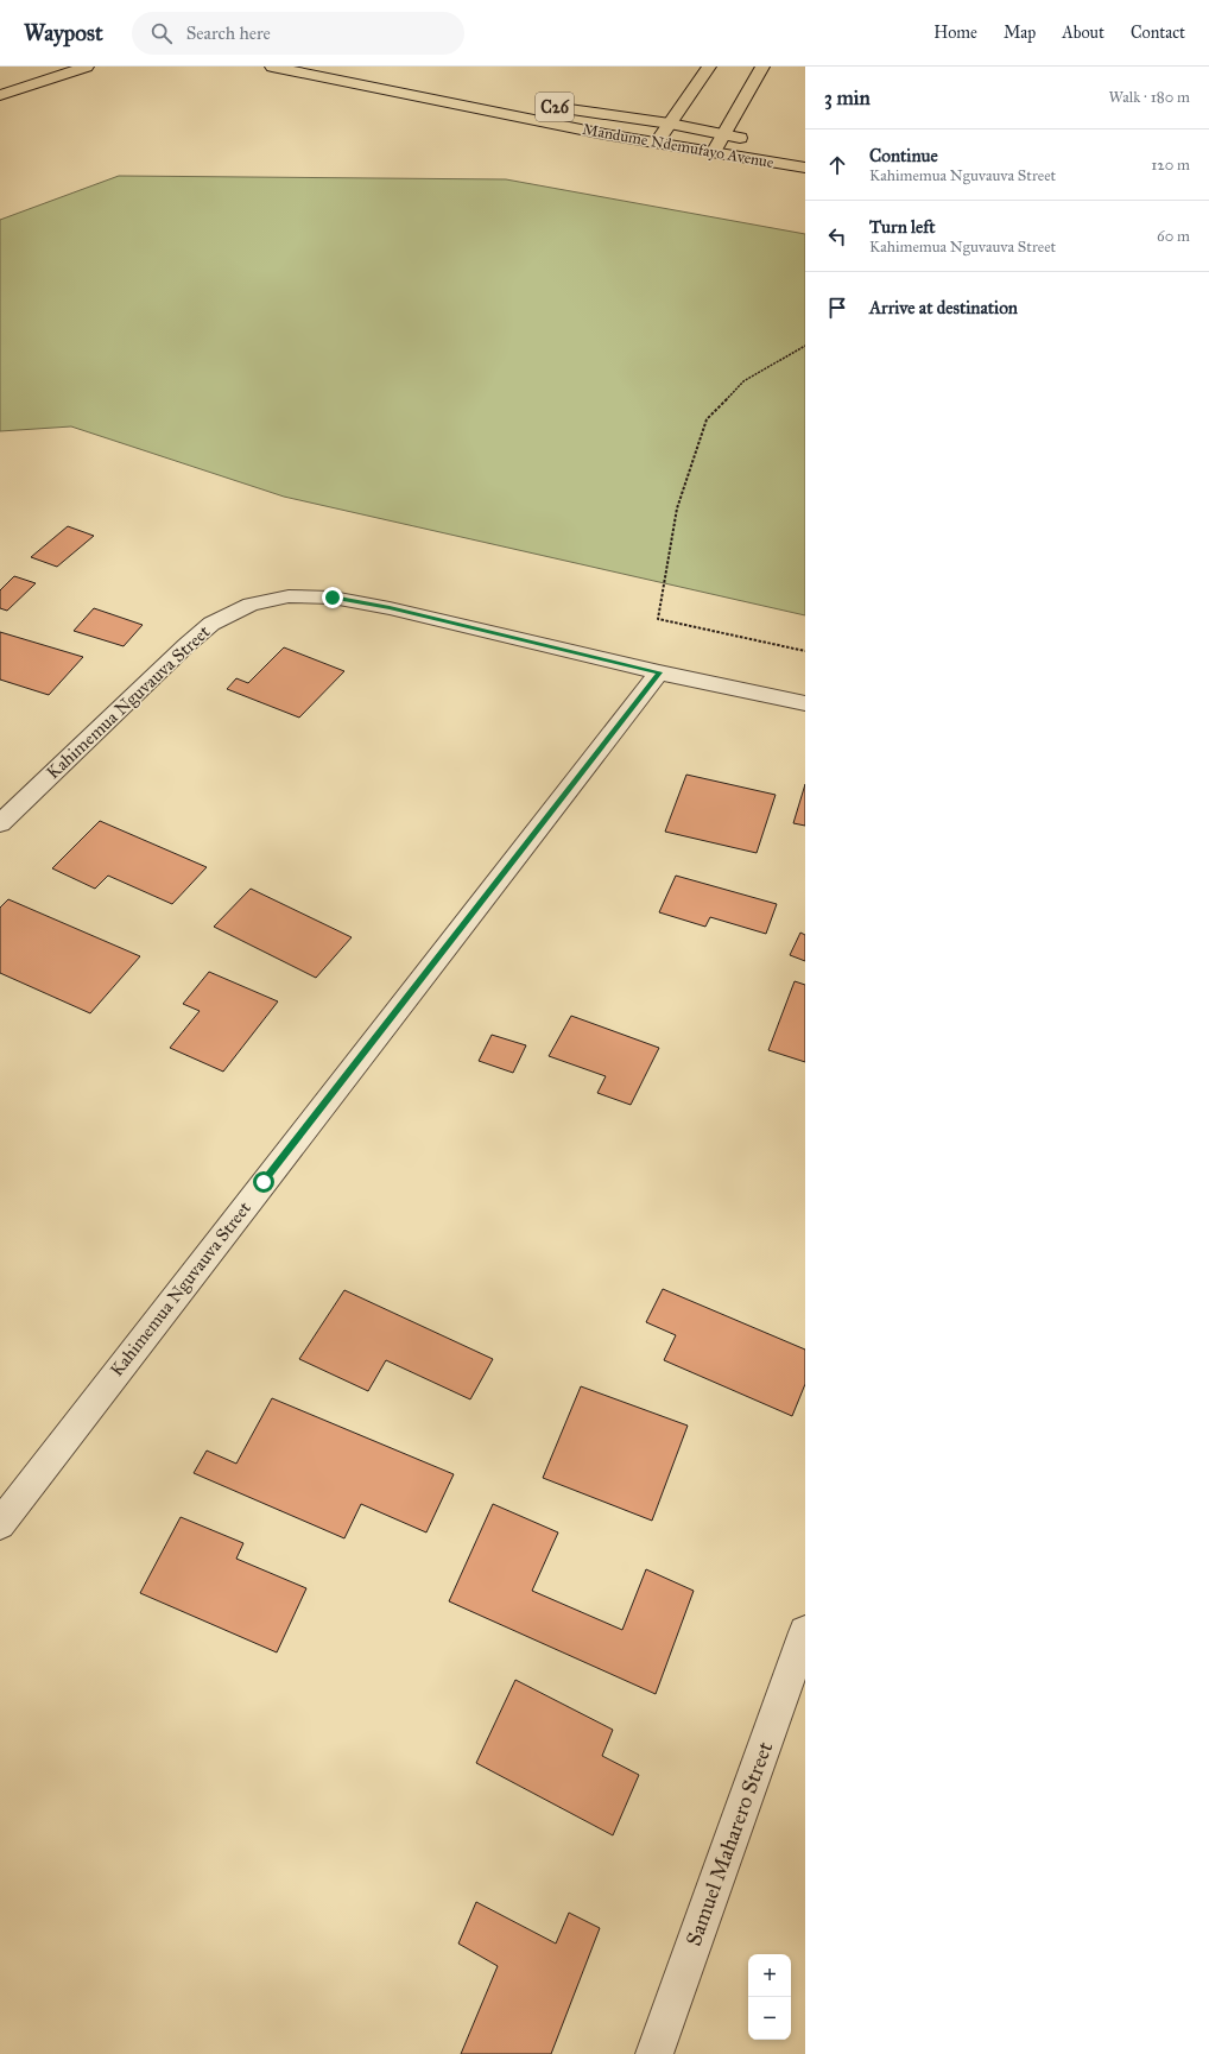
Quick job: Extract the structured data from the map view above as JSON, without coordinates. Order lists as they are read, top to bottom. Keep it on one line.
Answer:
{"streets":{"main road":["C26","Mandume Ndemufayo Avenue"],"street":["Kahimemua Nguvauva Street","Samuel Maharero Street"]},"page":{"header":"Waypost","search":"Search here","nav":["Home","Map","About","Contact"],"heading":["3 min","Walk · 180 m"],"list":[["Continue","Kahimemua Nguvauva Street","120 m"],["Turn left","Kahimemua Nguvauva Street","60 m"],"Arrive at destination"],"map_buttons":["+","−"]}}
